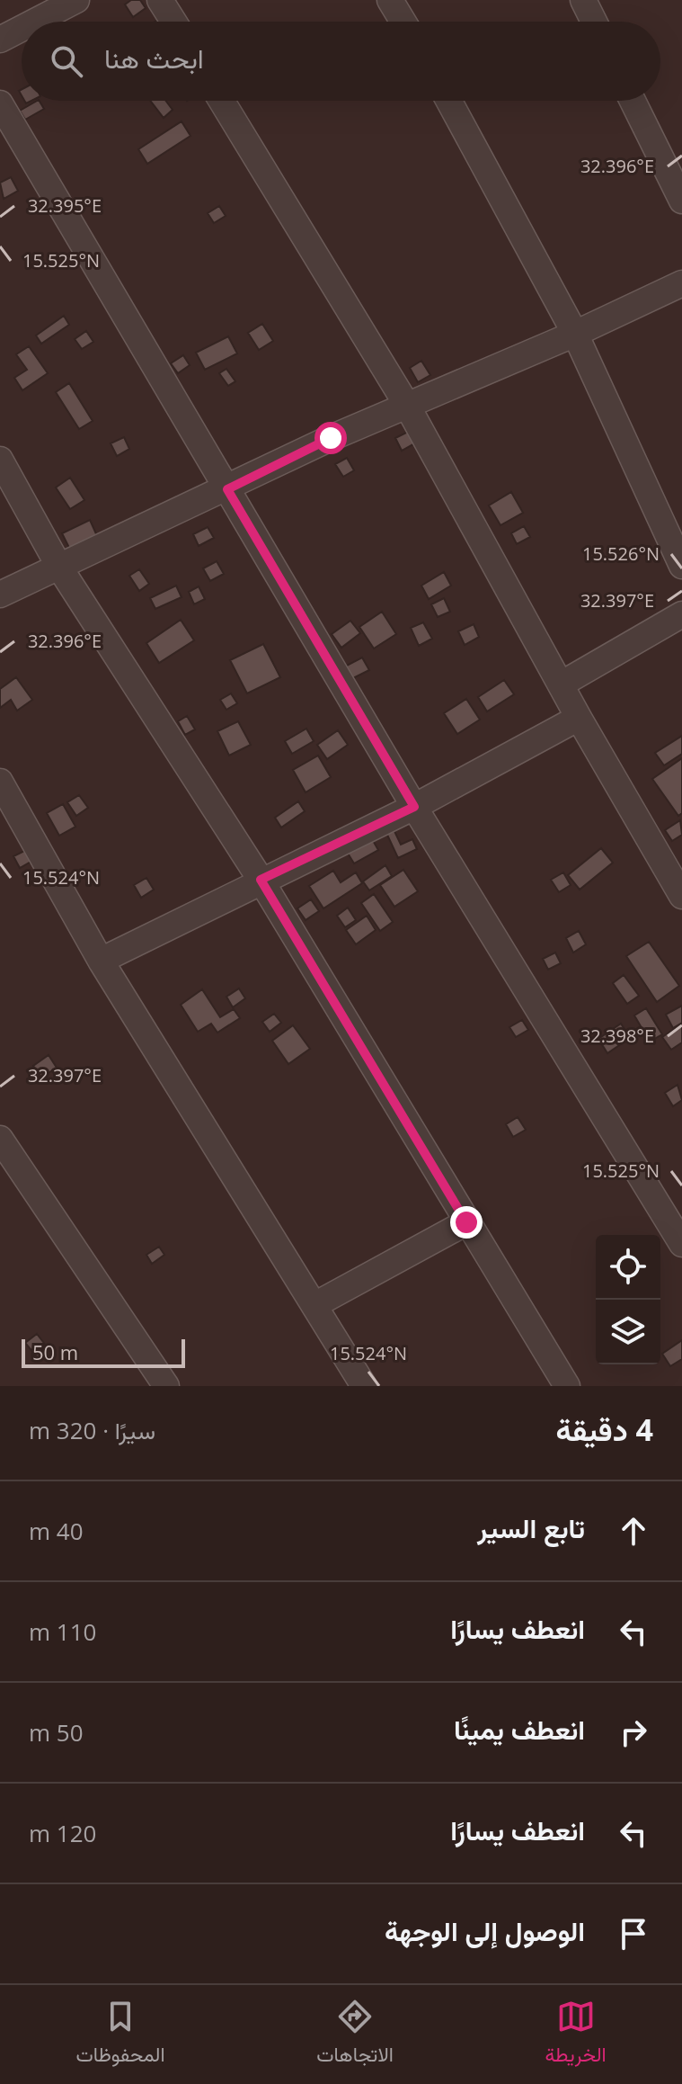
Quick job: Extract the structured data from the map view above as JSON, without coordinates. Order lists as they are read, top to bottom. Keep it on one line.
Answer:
{"scale_bar":"50 m","page":{"search":"ابحث هنا","scale":"50 m","heading":["4 دقيقة","سيرًا · 320 m"],"list":[["تابع السير","40 m"],["انعطف يسارًا","110 m"],["انعطف يمينًا","50 m"],["انعطف يسارًا","120 m"],"الوصول إلى الوجهة"],"nav":["الخريطة","الاتجاهات","المحفوظات"]},"coordinates":["32.396°E","32.395°E","15.525°N","15.526°N","32.397°E","15.524°N","32.398°E"]}
